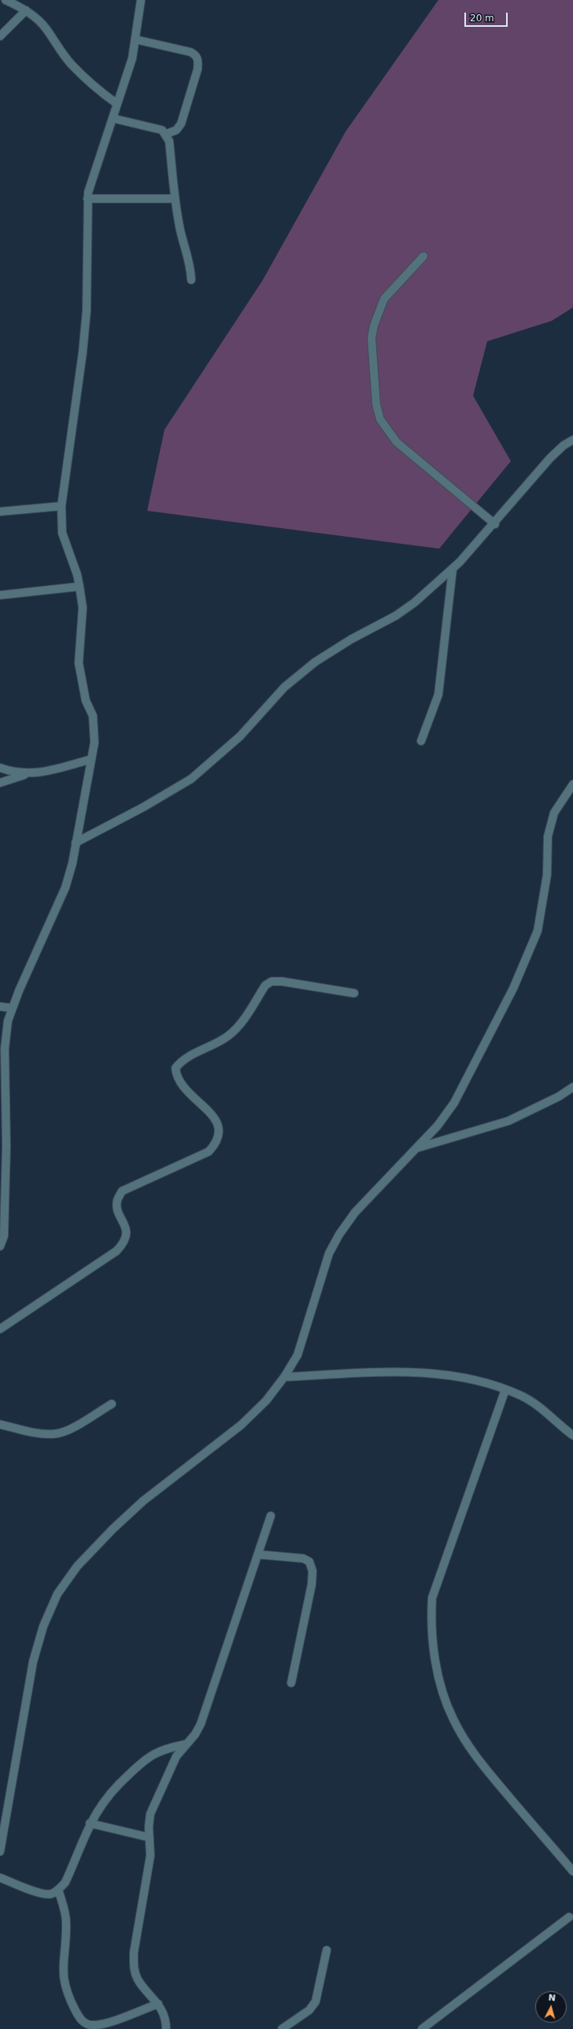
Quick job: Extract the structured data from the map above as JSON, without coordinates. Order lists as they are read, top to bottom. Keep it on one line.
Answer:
{"scale_bar":"20 m","north":"top"}
